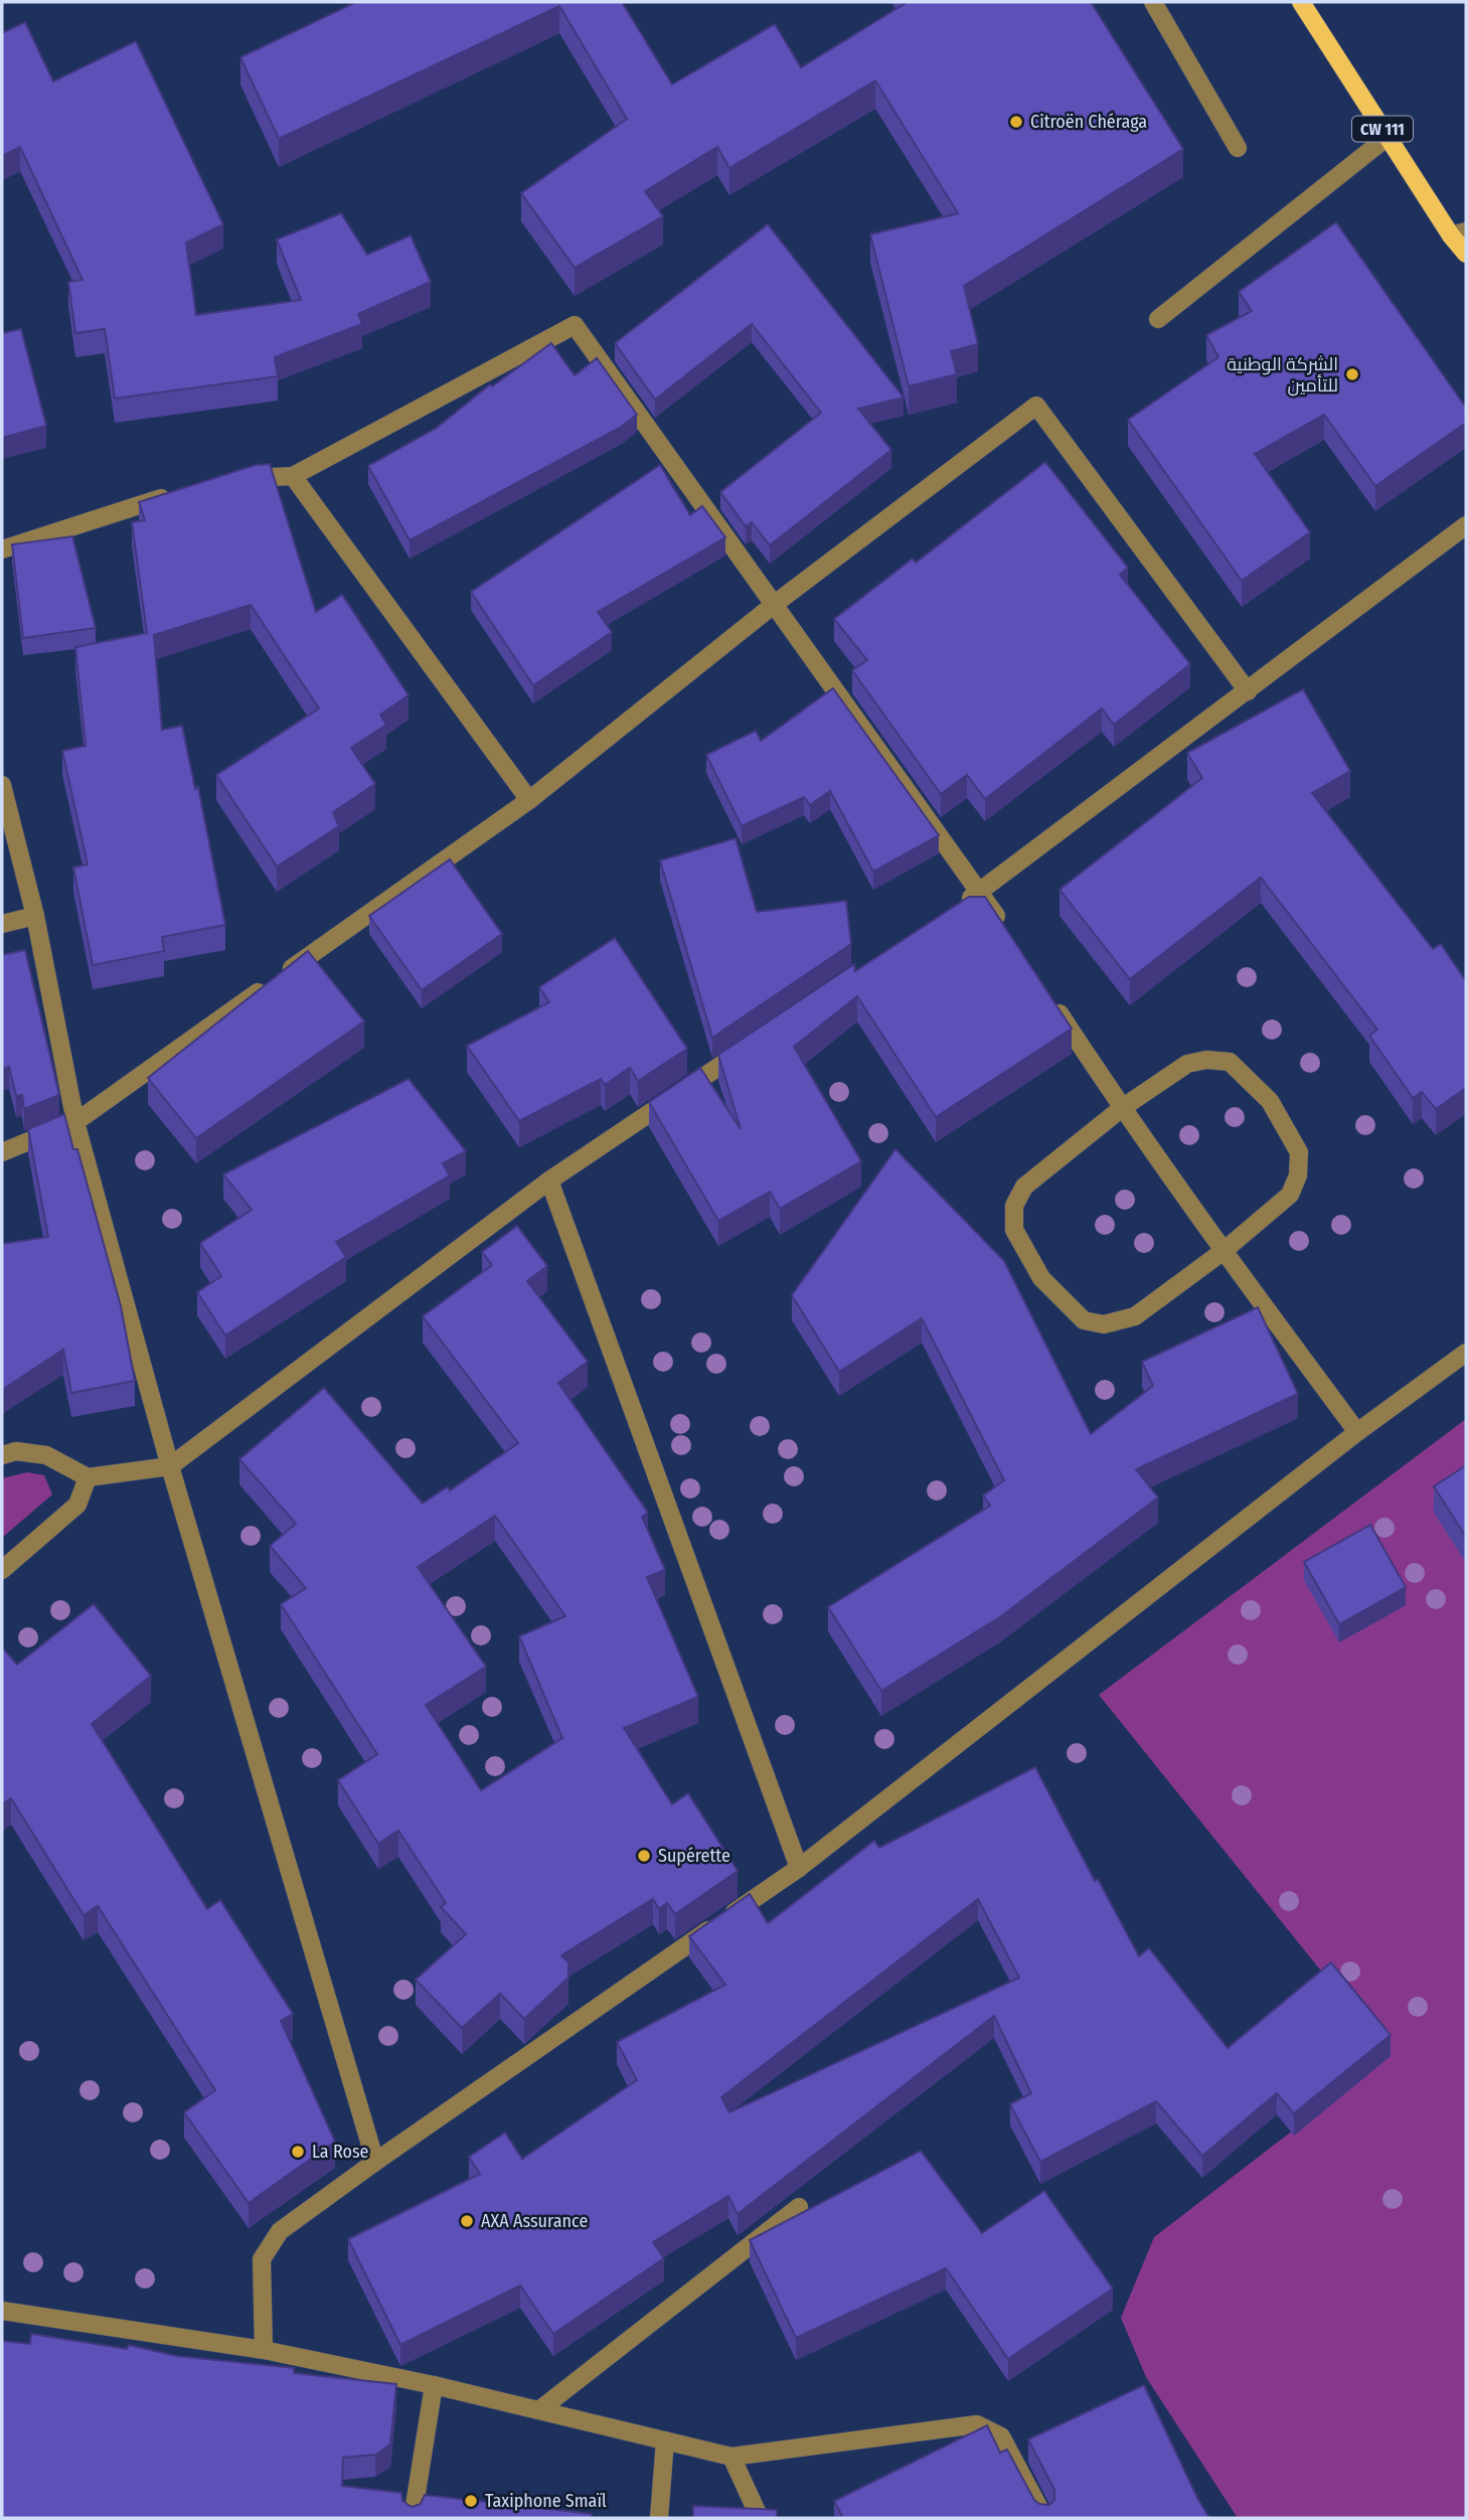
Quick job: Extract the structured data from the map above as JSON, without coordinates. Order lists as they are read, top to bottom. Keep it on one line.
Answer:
{"streets":{"main road":["CW 111"]},"places":["Citroën Chéraga","الشركة الوطنية للتأمين","Supérette","La Rose","AXA Assurance","Taxiphone Smaïl"]}
